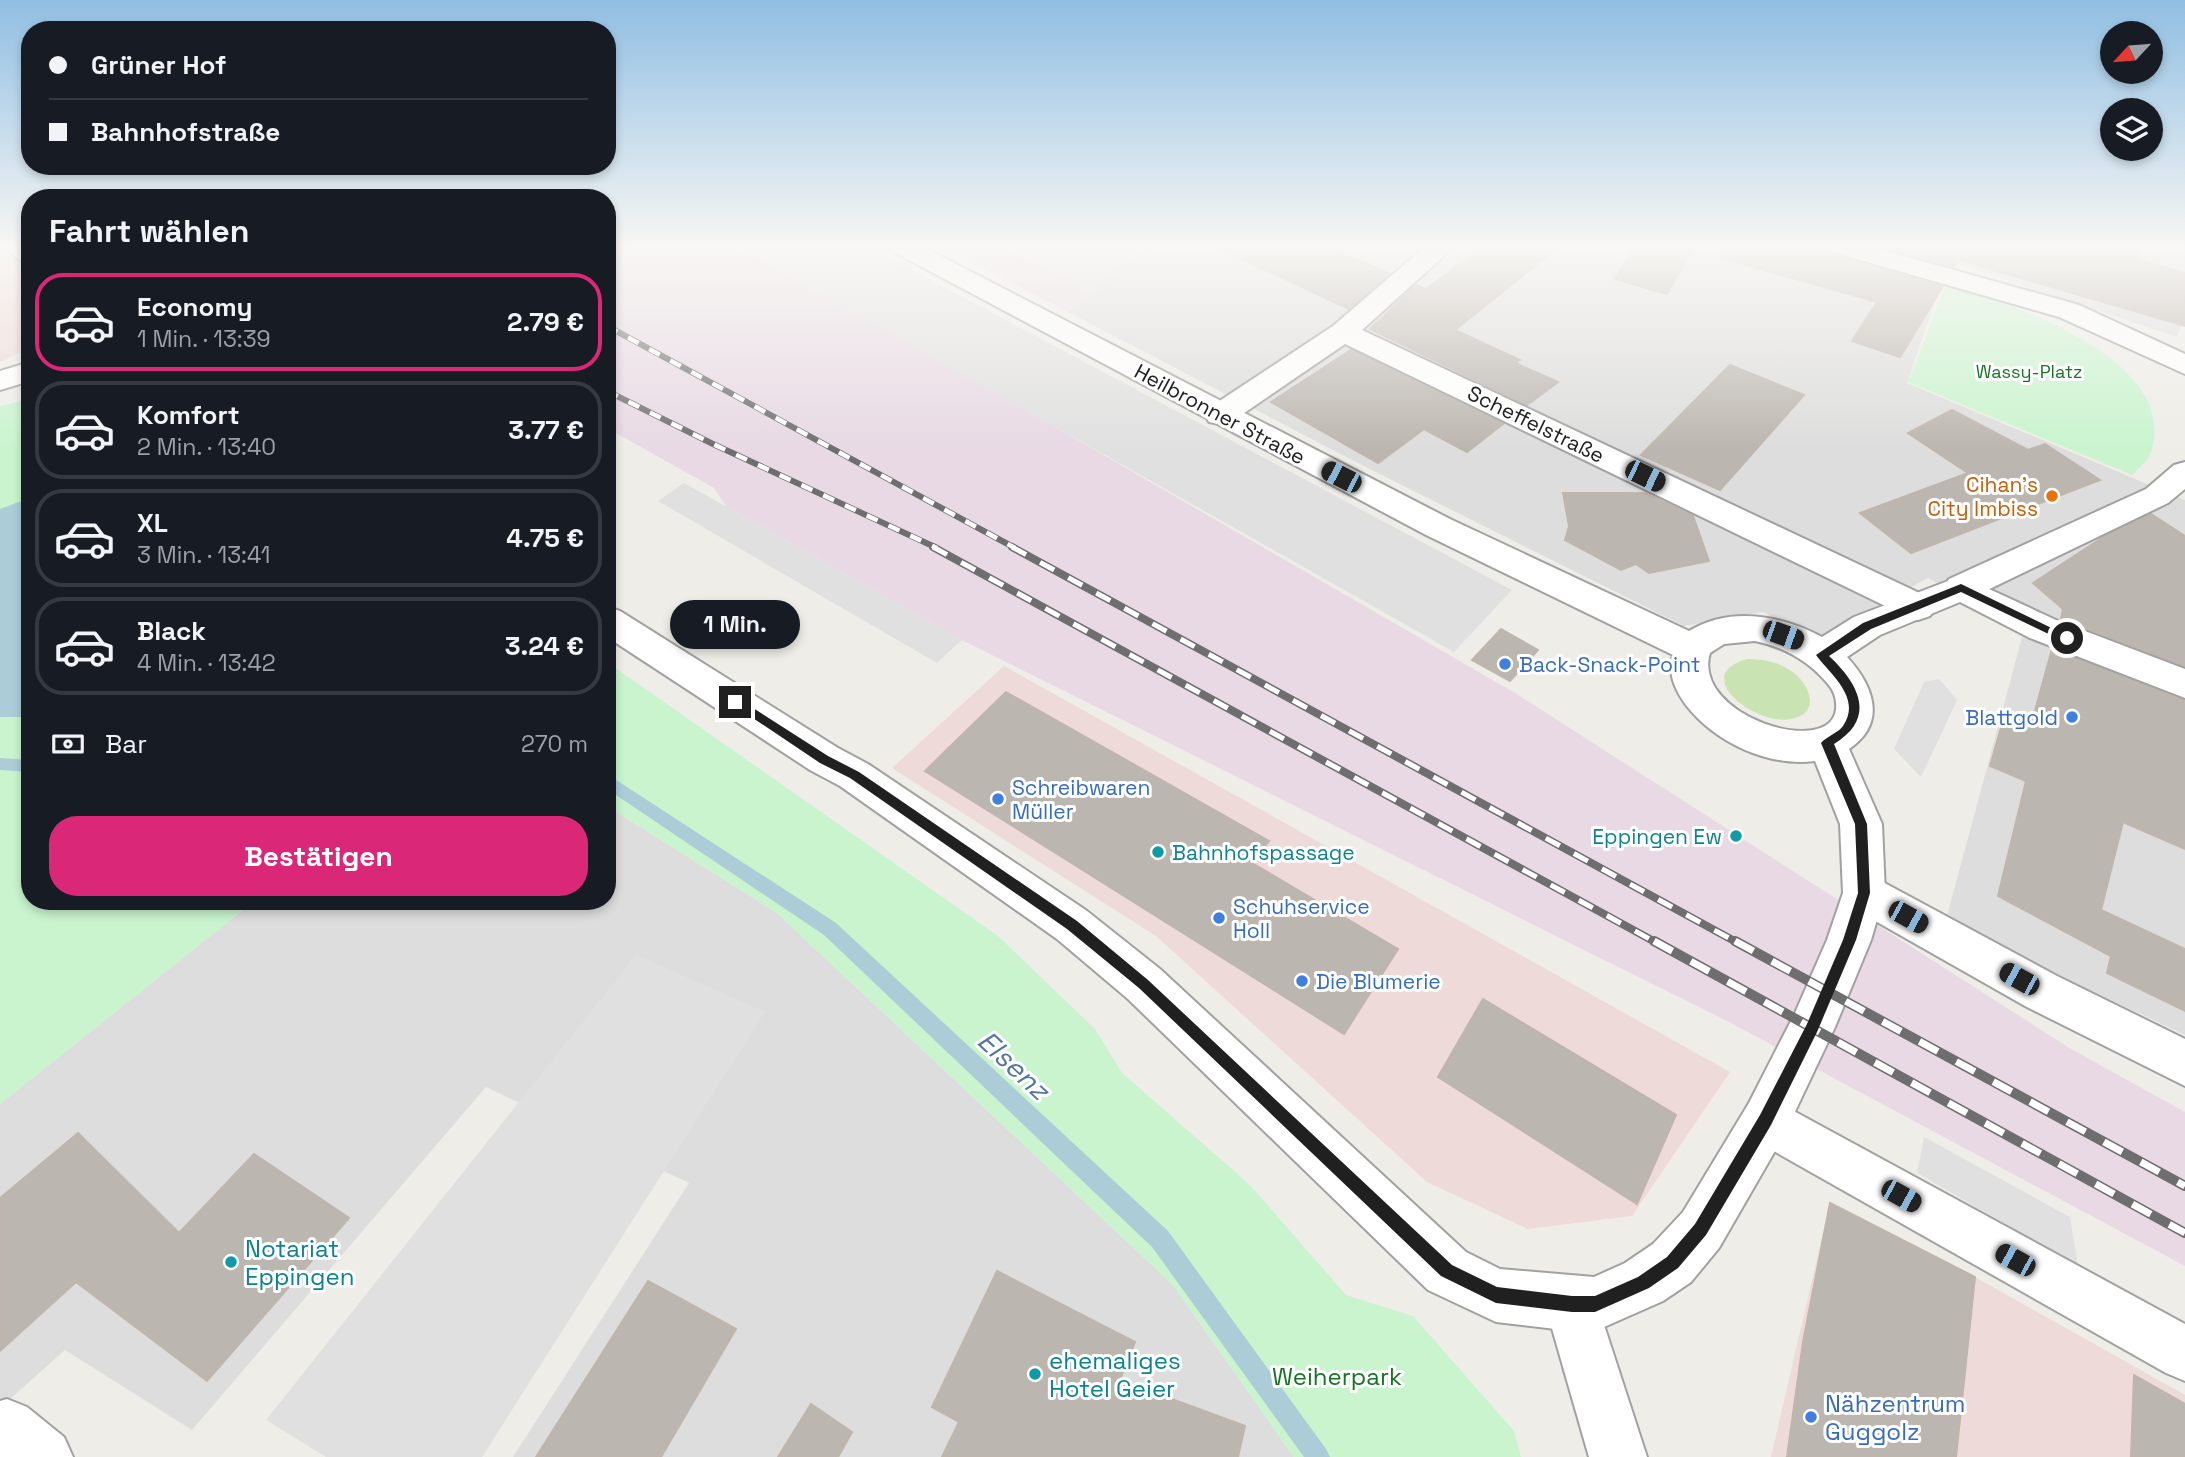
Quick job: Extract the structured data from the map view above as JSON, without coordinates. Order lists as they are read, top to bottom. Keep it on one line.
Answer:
{"streets":{"street":["Heilbronner Straße","Scheffelstraße"]},"water":["Elsenz"],"parks":["Wassy-Platz","Weiherpark"],"places":["Cihan's City Imbiss","Back-Snack-Point","Blattgold","Schreibwaren Müller","Eppingen Ew","Bahnhofspassage","Schuhservice Holl","Die Blumerie","Notariat Eppingen","ehemaliges Hotel Geier","Nähzentrum Guggolz"],"north":"bottom left","page":{"banner":["Grüner Hof","Bahnhofstraße"],"heading":"Fahrt wählen","list":[{"name":"Economy","note":"1 Min. · 13:39","value":"2.79 €"},{"name":"Komfort","note":"2 Min. · 13:40","value":"3.77 €"},{"name":"XL","note":"3 Min. · 13:41","value":"4.75 €"},{"name":"Black","note":"4 Min. · 13:42","value":"3.24 €"}],"bubble":"1 Min.","pay":["Bar","270 m"],"buttons":"Bestätigen"}}
